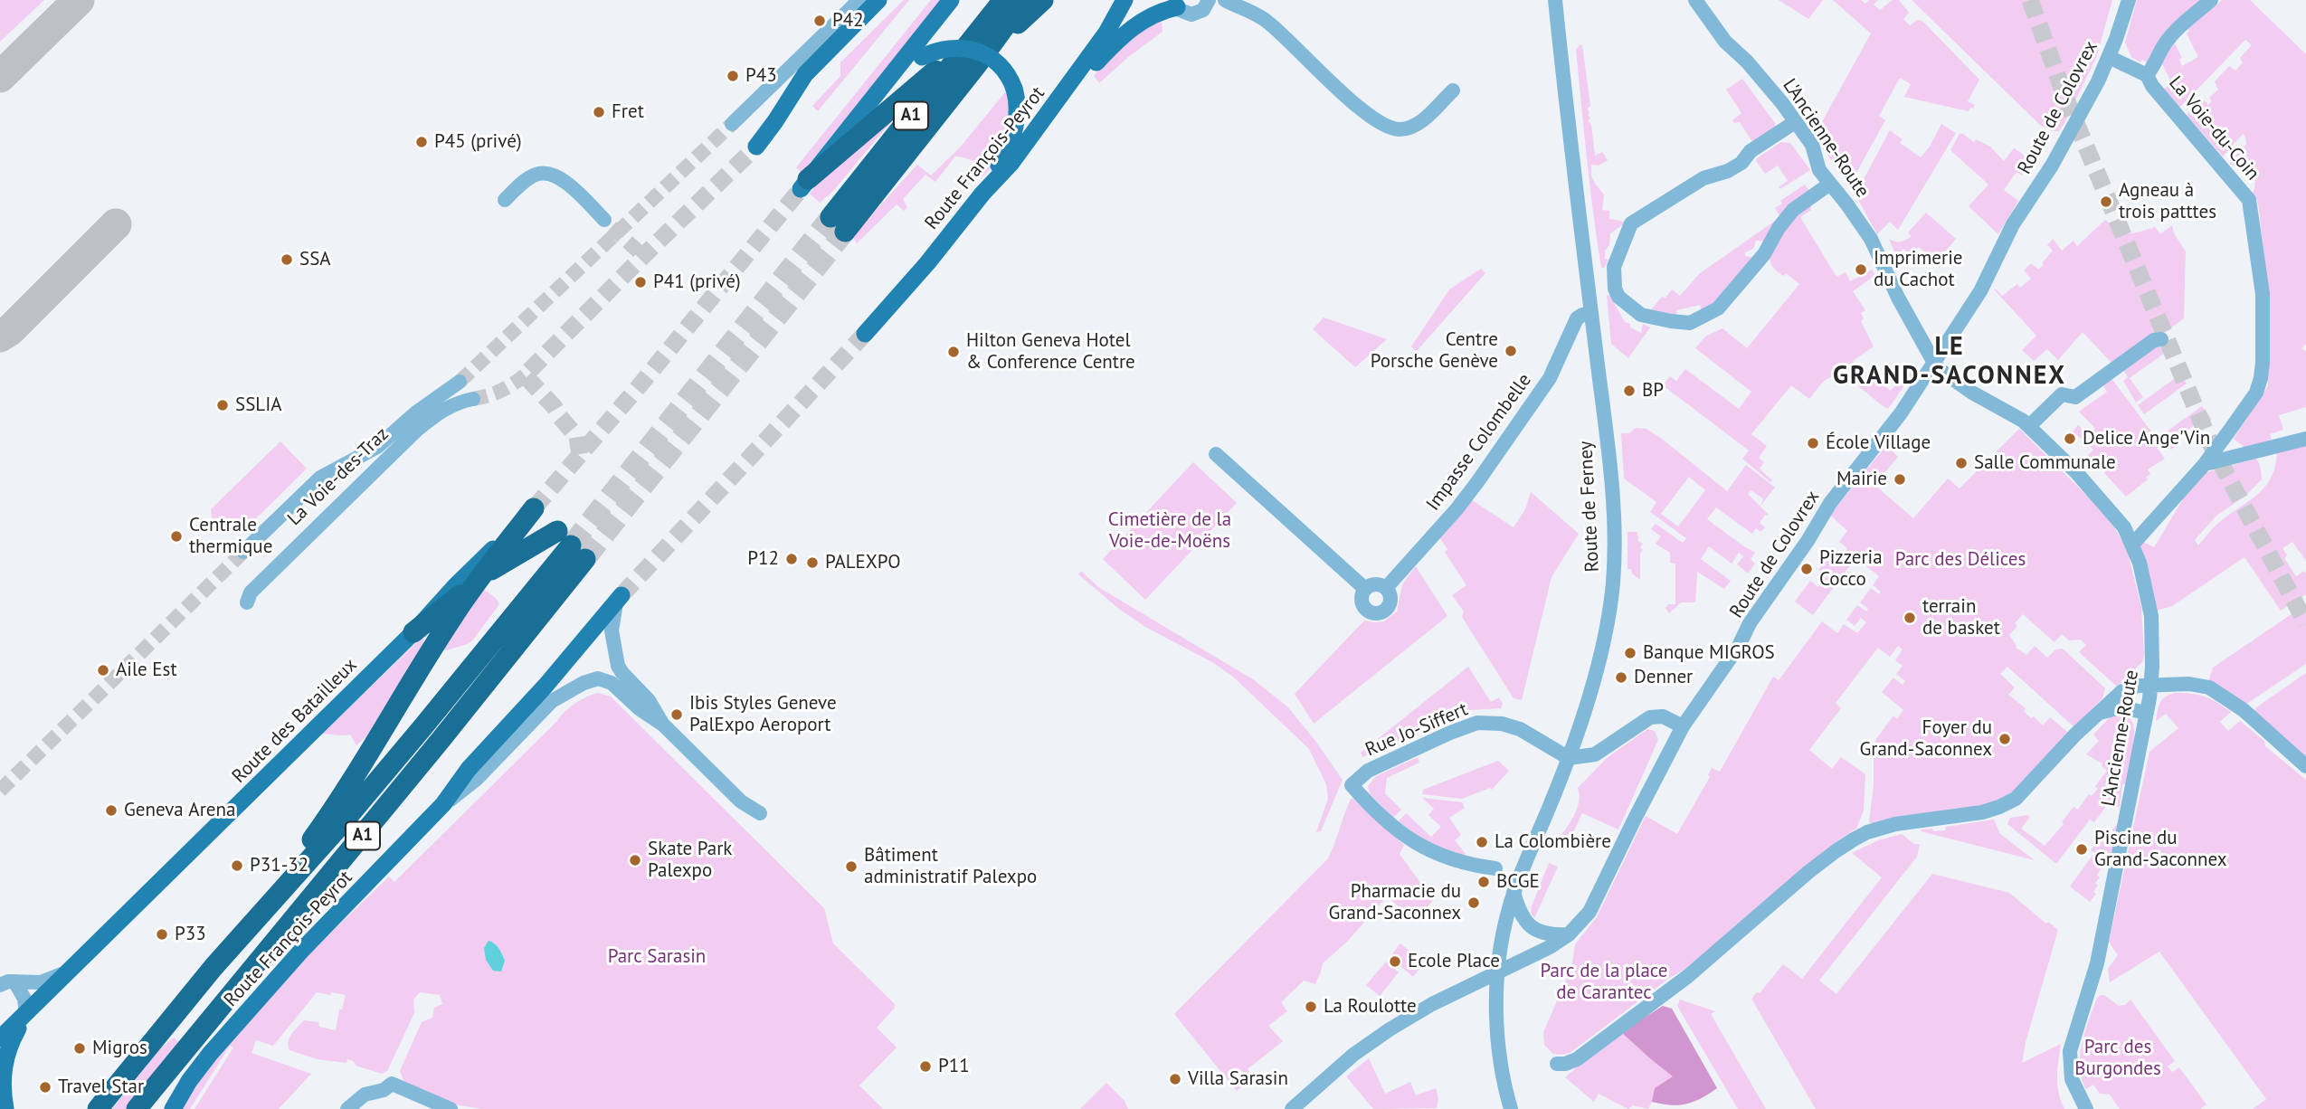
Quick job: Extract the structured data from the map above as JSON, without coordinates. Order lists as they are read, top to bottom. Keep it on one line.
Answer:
{"streets":{"highway":["A1"],"main road":["Route François-Peyrot","Route des Batailleux"],"street":["Route de Colovrex","La Voie-du-Coin","L'Ancienne-Route","Impasse Colombelle","La Voie-des-Traz","Route de Ferney","Rue Jo-Siffert"]},"crossings":[["Route de Colovrex","La Voie-du-Coin"],["Route de Colovrex","L'Ancienne-Route"],["Route de Colovrex","Route de Ferney"],["La Voie-du-Coin","L'Ancienne-Route"],["Impasse Colombelle","Route de Ferney"],["Route de Ferney","Rue Jo-Siffert"]],"districts":["LE GRAND-SACONNEX"],"parks":["Cimetière de la Voie-de-Moëns","Parc des Délices","Parc Sarasin","Parc de la place de Carantec","Parc des Burgondes"],"places":["P42","P43","Fret","P45 (privé)","Agneau à trois patttes","SSA","Imprimerie du Cachot","P41 (privé)","Centre Porsche Genève","Hilton Geneva Hotel & Conference Centre","BP","SSLIA","Delice Ange'Vin","École Village","Salle Communale","Mairie","Centrale thermique","P12","PALEXPO","Pizzeria Cocco","terrain de basket","Banque MIGROS","Aile Est","Denner","Ibis Styles Geneve PalExpo Aeroport","Foyer du Grand-Saconnex","Geneva Arena","La Colombière","Piscine du Grand-Saconnex","Skate Park Palexpo","P31-32","Bâtiment administratif Palexpo","BCGE","Pharmacie du Grand-Saconnex","P33","Ecole Place","La Roulotte","Migros","P11","Villa Sarasin","Travel Star"]}
